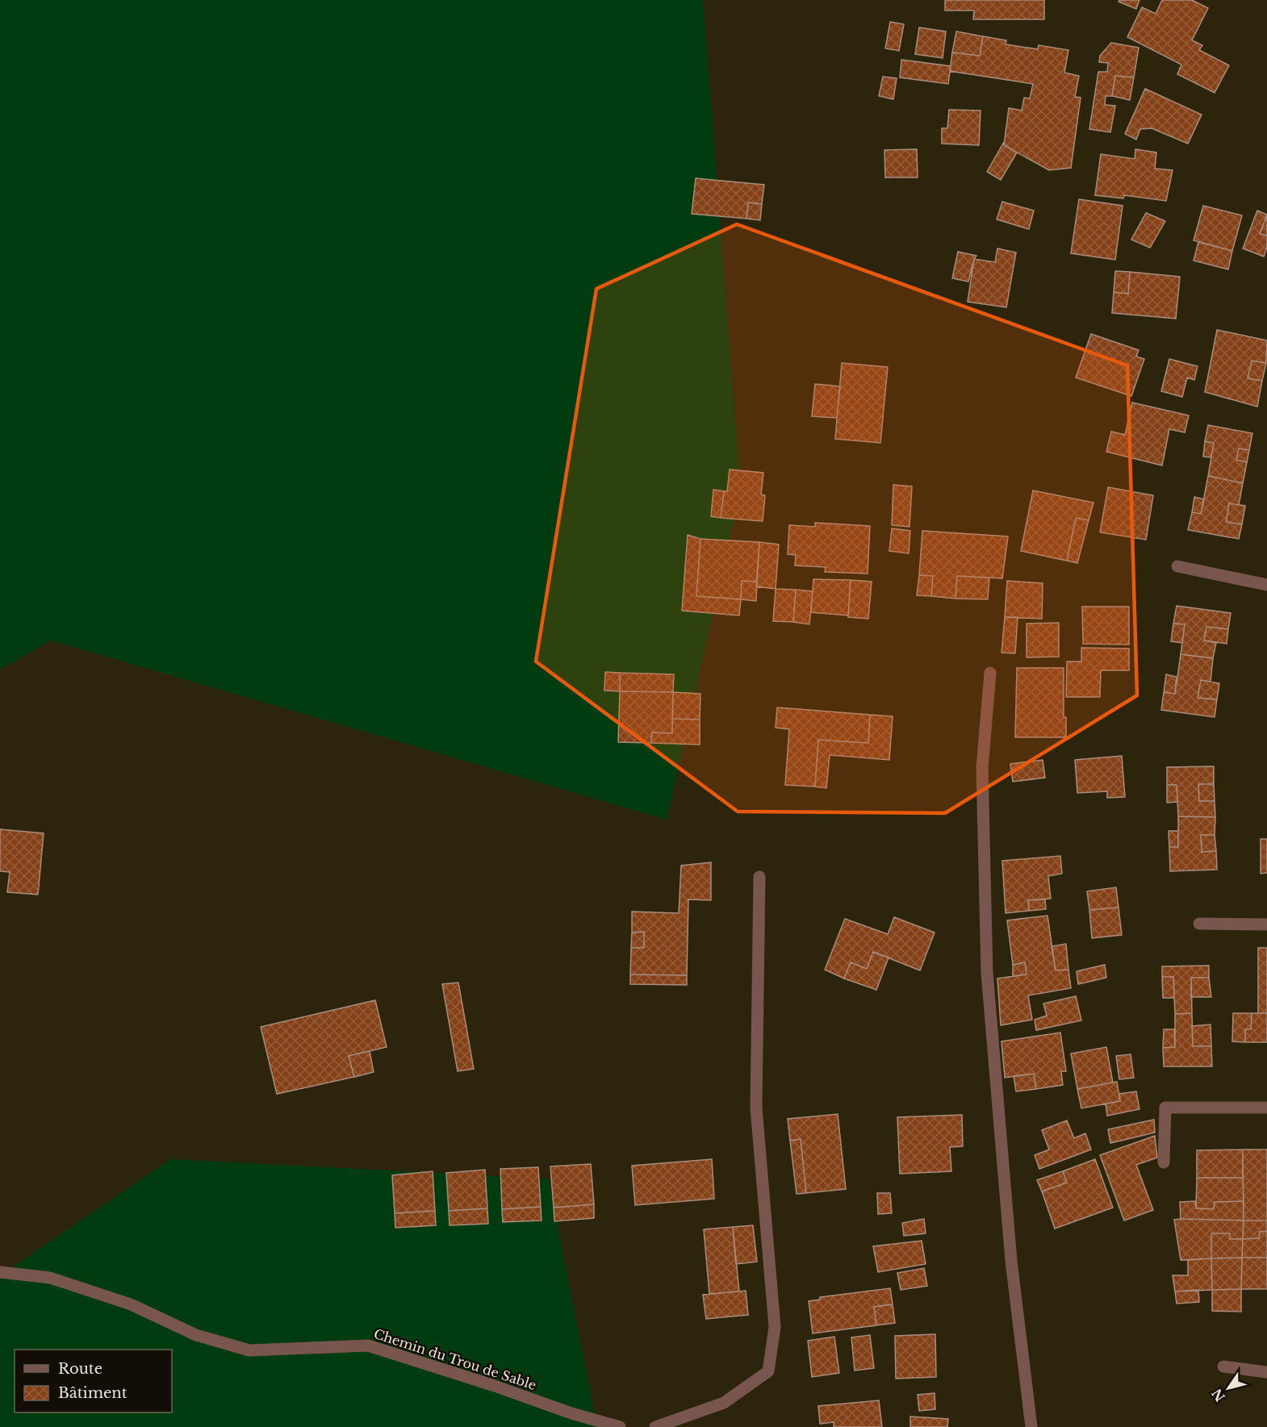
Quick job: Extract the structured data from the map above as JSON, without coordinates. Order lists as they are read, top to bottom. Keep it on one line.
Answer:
{"streets":{"street":["Chemin du Trou de Sable"]},"legend":["Route","Bâtiment"],"north":"bottom left"}
